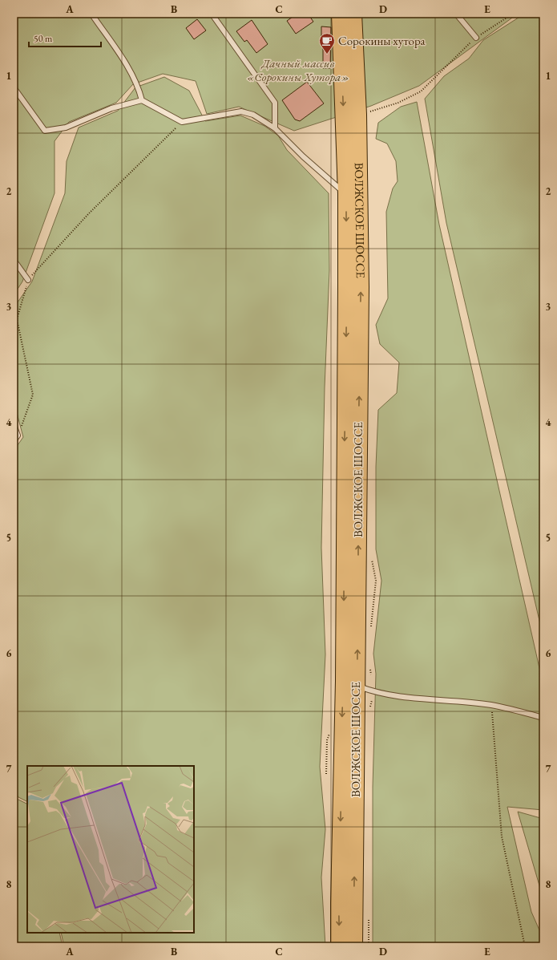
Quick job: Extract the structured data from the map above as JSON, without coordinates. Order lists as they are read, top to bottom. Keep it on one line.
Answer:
{"streets":{"main road":["ВОЛЖСКОЕ ШОССЕ"]},"parks":["Дачный массив «Сорокины Хутора»"],"places":{"cafe":["Сорокины хутора"]},"scale_bar":"50 m","grid":{"columns":["A","B","C","D","E"],"rows":["1","2","3","4","5","6","7","8"]}}
